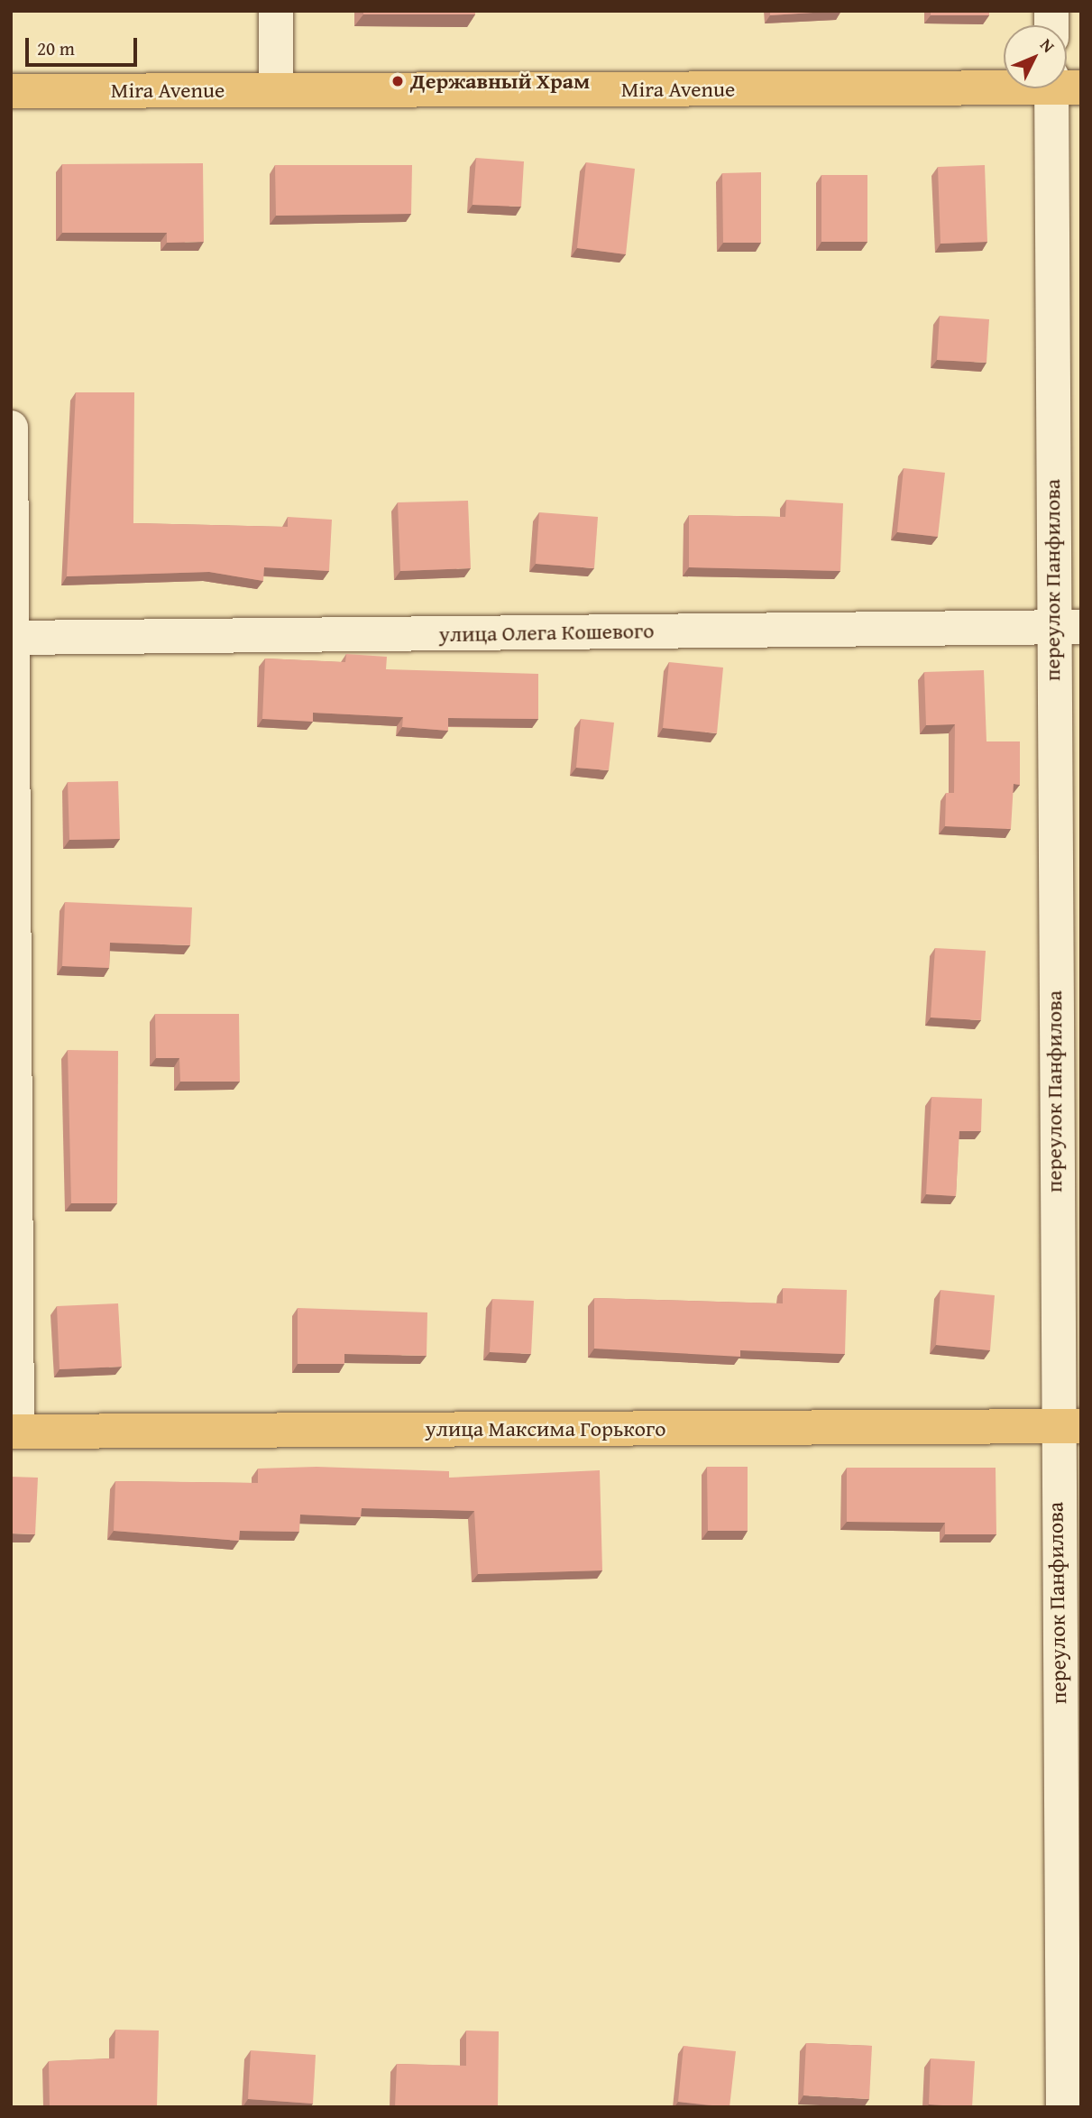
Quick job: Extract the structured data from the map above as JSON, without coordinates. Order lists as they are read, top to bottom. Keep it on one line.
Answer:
{"streets":{"main road":["Mira Avenue","улица Максима Горького"],"street":["переулок Панфилова","улица Олега Кошевого"]},"crossings":[["переулок Панфилова","улица Олега Кошевого"],["переулок Панфилова","улица Максима Горького"]],"places":["Державный Храм"],"scale_bar":"20 m","north":"top right"}
